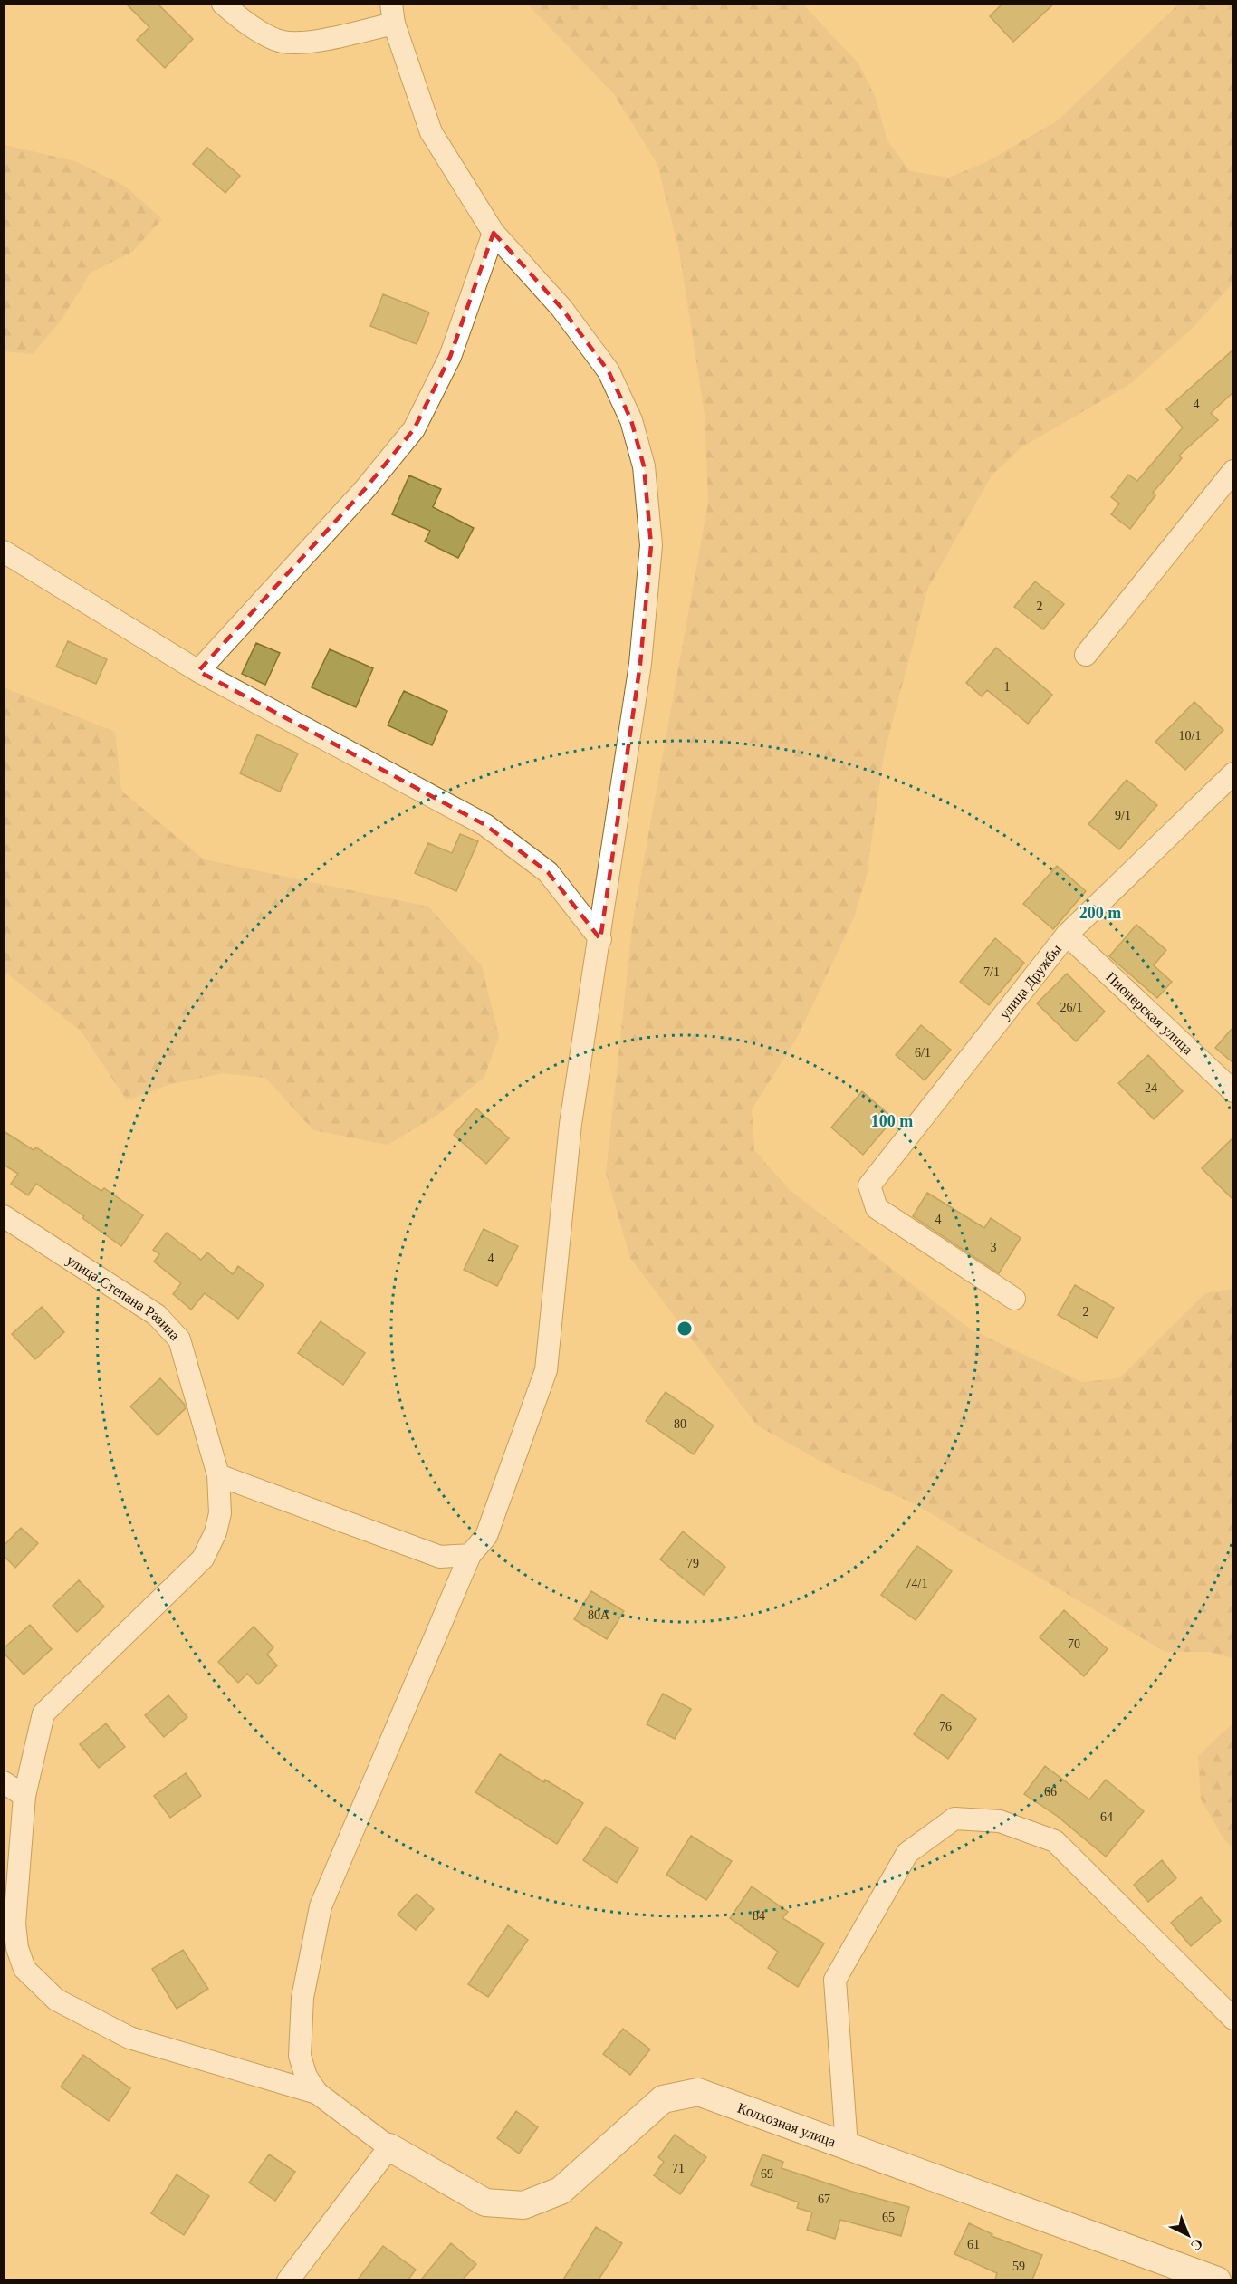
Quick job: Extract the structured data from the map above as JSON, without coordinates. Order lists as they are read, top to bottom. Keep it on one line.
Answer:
{"streets":{"street":["улица Дружбы","Пионерская улица","улица Степана Разина","Колхозная улица"]},"crossings":[["улица Дружбы","Пионерская улица"]],"house_numbers":["4","2","1","10/1","9/1","7/1","26/1","6/1","24","4","3","4","2","80","79","74/1","80А","70","76","66","64","84","71","69","67","65","61","59"],"north":"bottom right","rings":["200 m","100 m"]}
